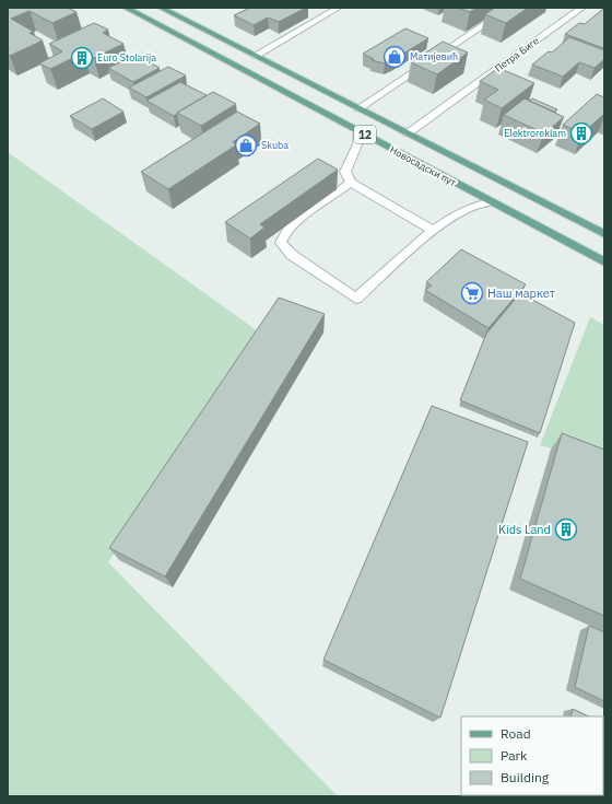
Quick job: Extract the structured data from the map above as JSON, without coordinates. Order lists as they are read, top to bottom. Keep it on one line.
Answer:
{"streets":{"main road":["12","Новосадски пут"],"street":["Петра Биге"]},"crossings":[["Петра Биге","Новосадски пут"]],"places":{"shop":["Матијевић","Skuba"],"building":["Euro Stolarija","Elektroreklam","Kids Land"],"supermarket":["Наш маркет"]},"legend":["Road","Park","Building"]}
